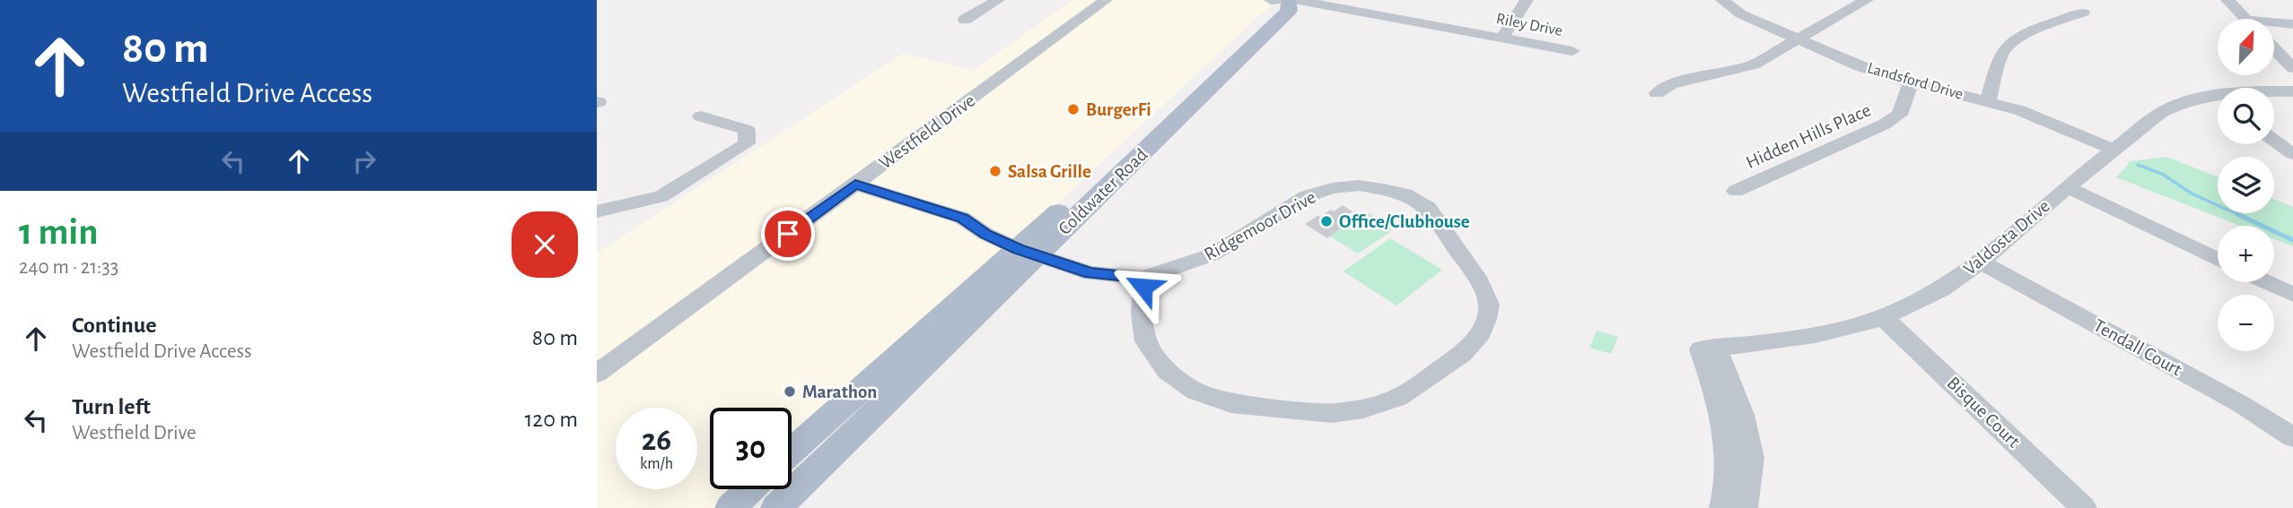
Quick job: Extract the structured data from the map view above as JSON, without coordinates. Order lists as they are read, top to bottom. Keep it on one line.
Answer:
{"streets":{"main road":["Coldwater Road"],"street":["Riley Drive","Landsford Drive","Westfield Drive","Hidden Hills Place","Ridgemoor Drive","Valdosta Drive","Tendall Court","Bisque Court"]},"crossings":[["Riley Drive","Coldwater Road"],["Landsford Drive","Hidden Hills Place"],["Landsford Drive","Valdosta Drive"],["Westfield Drive","Ridgemoor Drive"],["Coldwater Road","Ridgemoor Drive"],["Valdosta Drive","Tendall Court"],["Valdosta Drive","Bisque Court"]],"places":["BurgerFi","Salsa Grille","Office/Clubhouse","Marathon"],"north":"top right","page":{"turn":["80 m","Westfield Drive Access"],"map_buttons":["+","−"],"heading":["1 min","240 m · 21:33"],"list":[{"name":"Continue","note":"Westfield Drive Access","value":"80 m"},{"name":"Turn left","note":"Westfield Drive","value":"120 m"}],"speed":"26 km/h","limit":"30"}}
